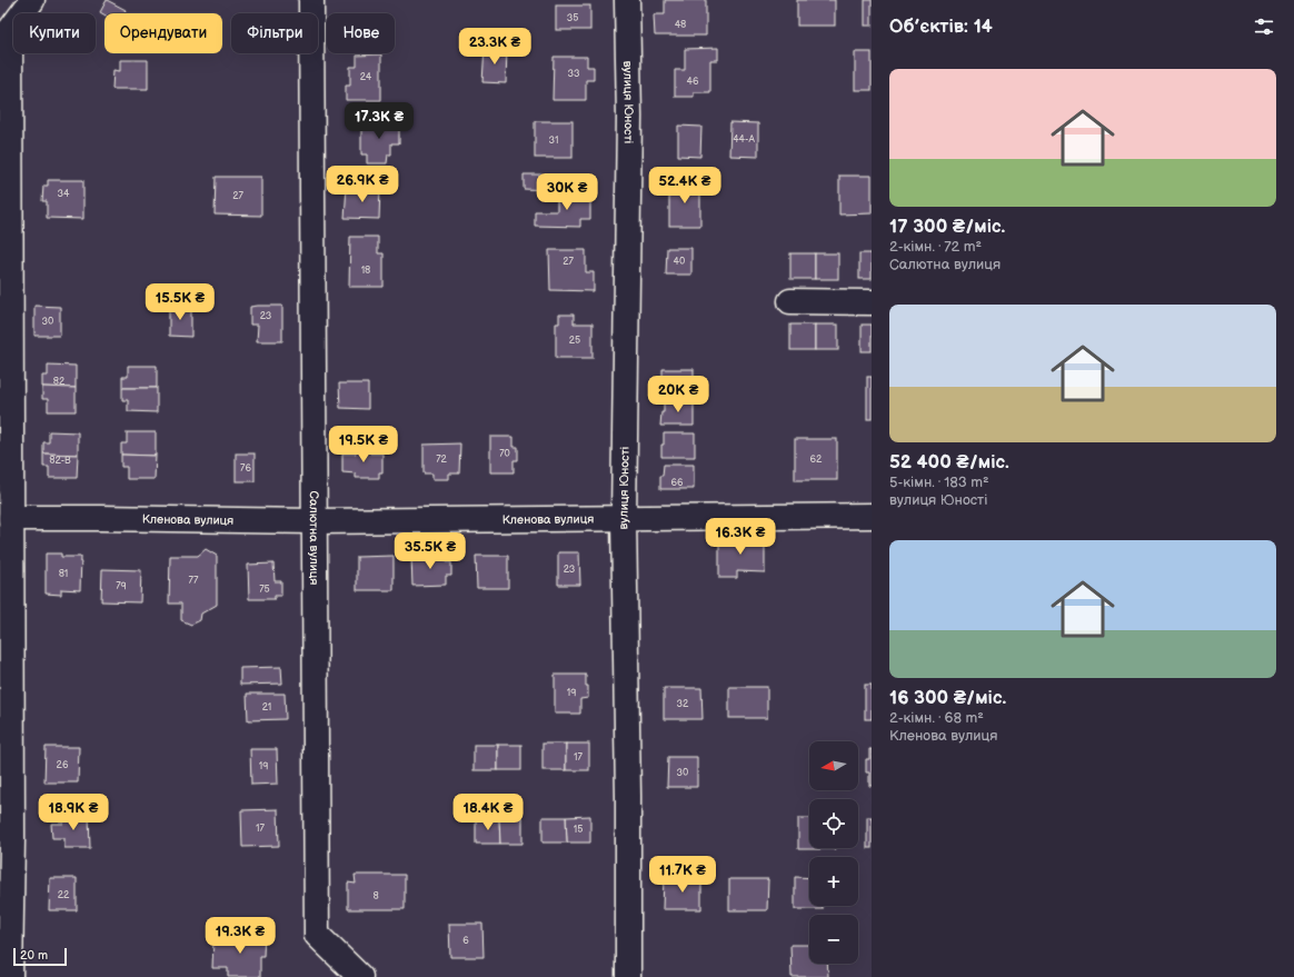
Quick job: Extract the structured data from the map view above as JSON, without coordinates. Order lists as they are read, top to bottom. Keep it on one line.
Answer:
{"streets":{"street":["вулиця Юності","Кленова вулиця","Салютна вулиця"]},"crossings":[["вулиця Юності","Кленова вулиця"],["Кленова вулиця","Салютна вулиця"]],"house_numbers":["35","48","33","24","46","44-А","31","34","27","27","40","18","23","30","25","82","70","72","62","82-В","76","66","23","81","77","79","75","19","32","21","17","26","19","30","17","15","22","8","6"],"scale_bar":"20 m","north":"left","page":{"heading":"Об’єктів: 14","chip":["Купити","Орендувати","Фільтри","Нове"],"price":["23.3K ₴","17.3K ₴","26.9K ₴","52.4K ₴","30K ₴","15.5K ₴","20K ₴","19.5K ₴","16.3K ₴","35.5K ₴","18.9K ₴","18.4K ₴","11.7K ₴","19.3K ₴"],"list":[{"name":"17 300 ₴/міс.","note":"2-кімн. · 72 m² · Салютна вулиця"},{"name":"52 400 ₴/міс.","note":"5-кімн. · 183 m² · вулиця Юності"},{"name":"16 300 ₴/міс.","note":"2-кімн. · 68 m² · Кленова вулиця"}],"map_buttons":["+","−"],"scale":"20 m"}}
